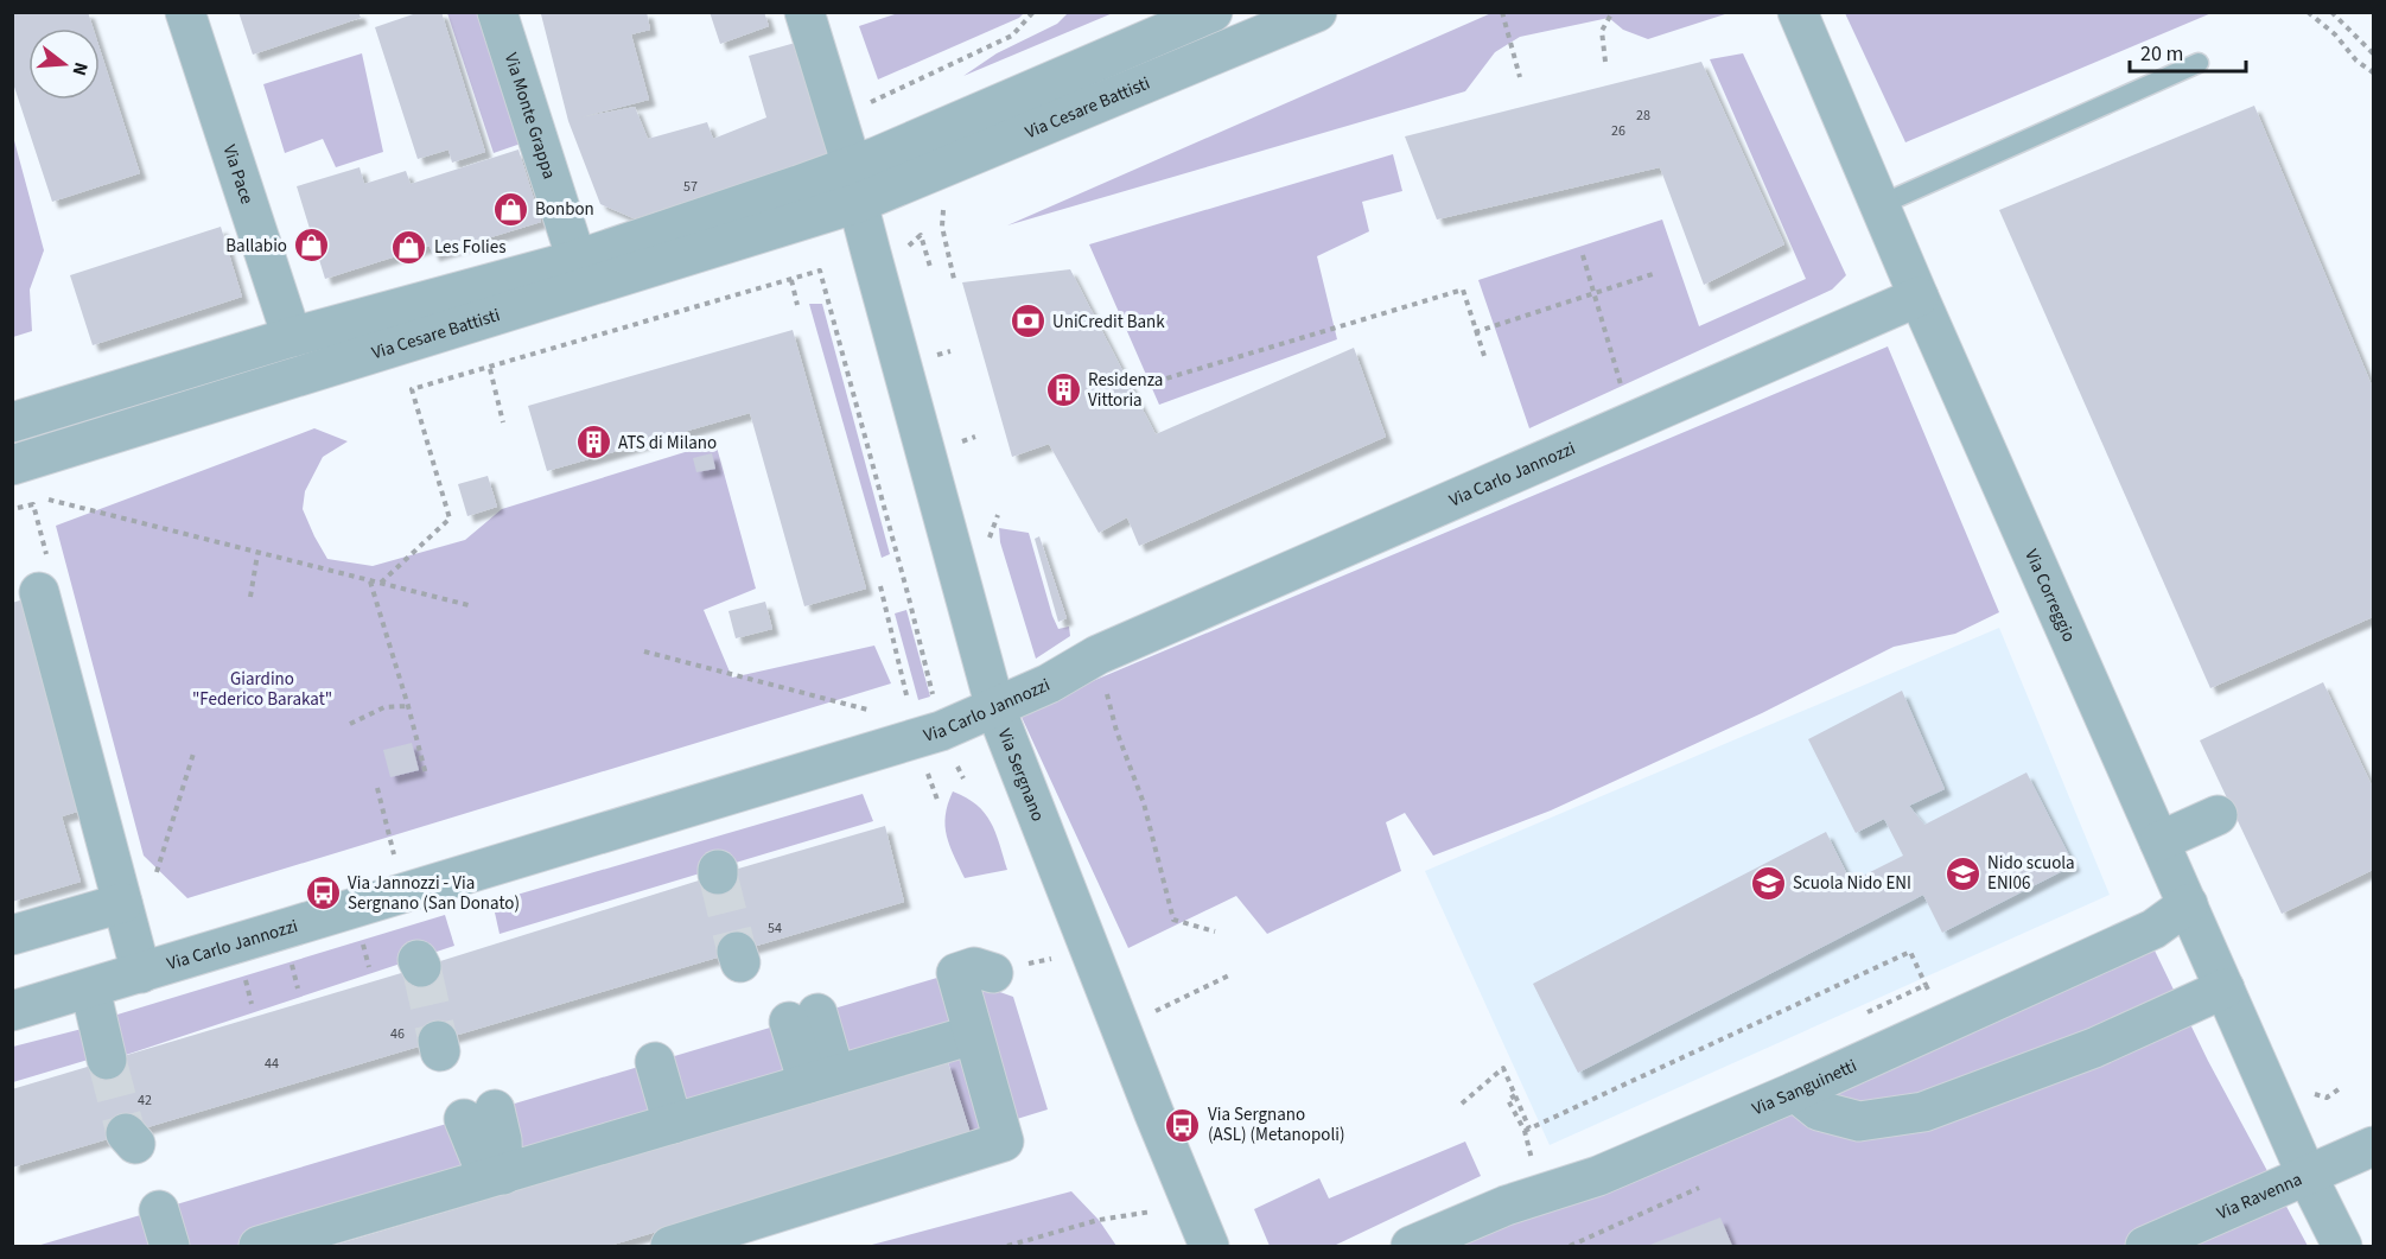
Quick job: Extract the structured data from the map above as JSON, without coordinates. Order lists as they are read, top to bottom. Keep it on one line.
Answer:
{"streets":{"street":["Via Cesare Battisti","Via Monte Grappa","Via Pace","Via Carlo Jannozzi","Via Correggio","Via Sergnano","Via Sanguinetti","Via Ravenna"]},"crossings":[["Via Cesare Battisti","Via Monte Grappa"],["Via Cesare Battisti","Via Pace"],["Via Cesare Battisti","Via Sergnano"],["Via Carlo Jannozzi","Via Correggio"],["Via Carlo Jannozzi","Via Sergnano"],["Via Correggio","Via Sanguinetti"],["Via Correggio","Via Ravenna"]],"parks":["Giardino \"Federico Barakat\""],"places":{"shop":["Bonbon","Ballabio","Les Folies"],"bank":["UniCredit Bank"],"building":["Residenza Vittoria","ATS di Milano"],"school or university":["Nido scuola ENI06","Scuola Nido ENI"],"bus stop":["Via Jannozzi - Via Sergnano (San Donato)","Via Sergnano (ASL) (Metanopoli)"]},"house_numbers":["28","26","57","54","46","44","42"],"scale_bar":"20 m","north":"right"}
